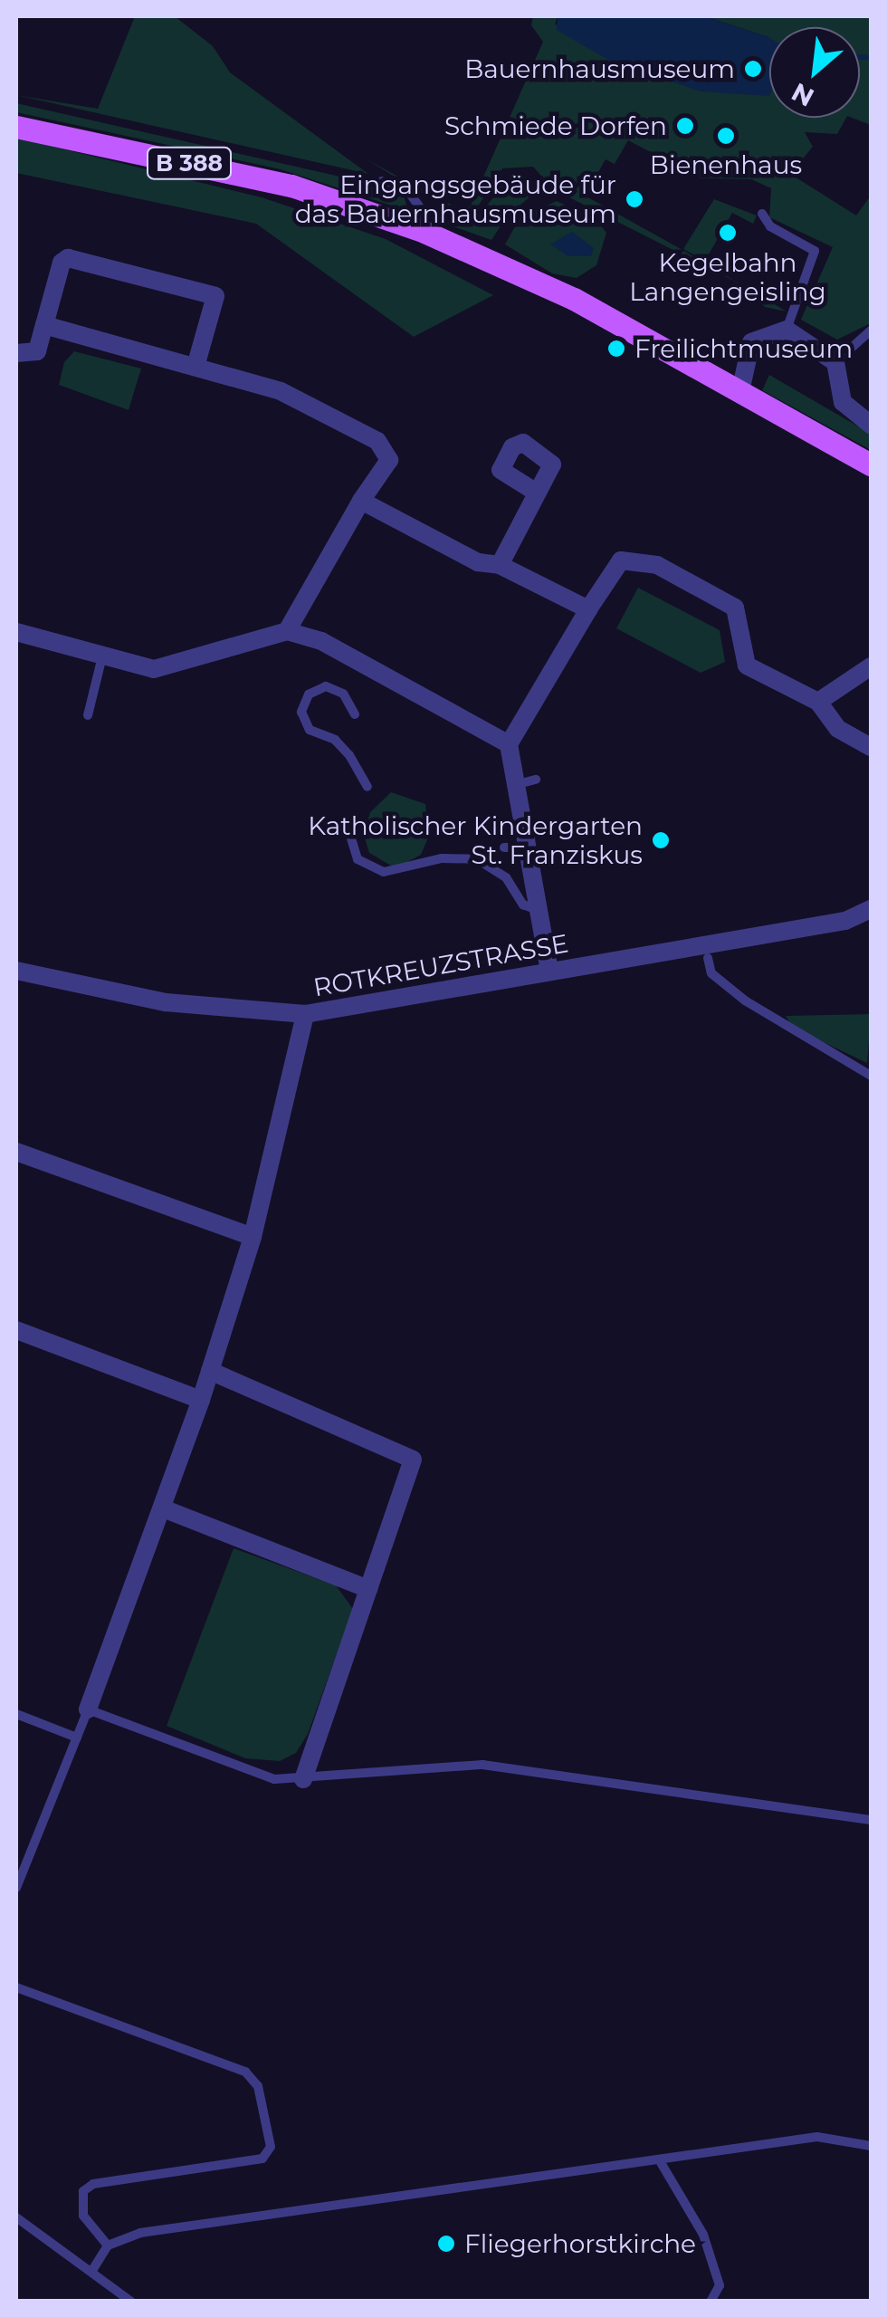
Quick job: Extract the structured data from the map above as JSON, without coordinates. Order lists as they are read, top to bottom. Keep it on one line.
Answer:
{"streets":{"main road":["B 388"],"street":["ROTKREUZSTRASSE"]},"places":["Bauernhausmuseum","Schmiede Dorfen","Bienenhaus","Eingangsgebäude für das Bauernhausmuseum","Kegelbahn Langengeisling","Freilichtmuseum","Katholischer Kindergarten St. Franziskus","Fliegerhorstkirche"],"north":"bottom left"}
